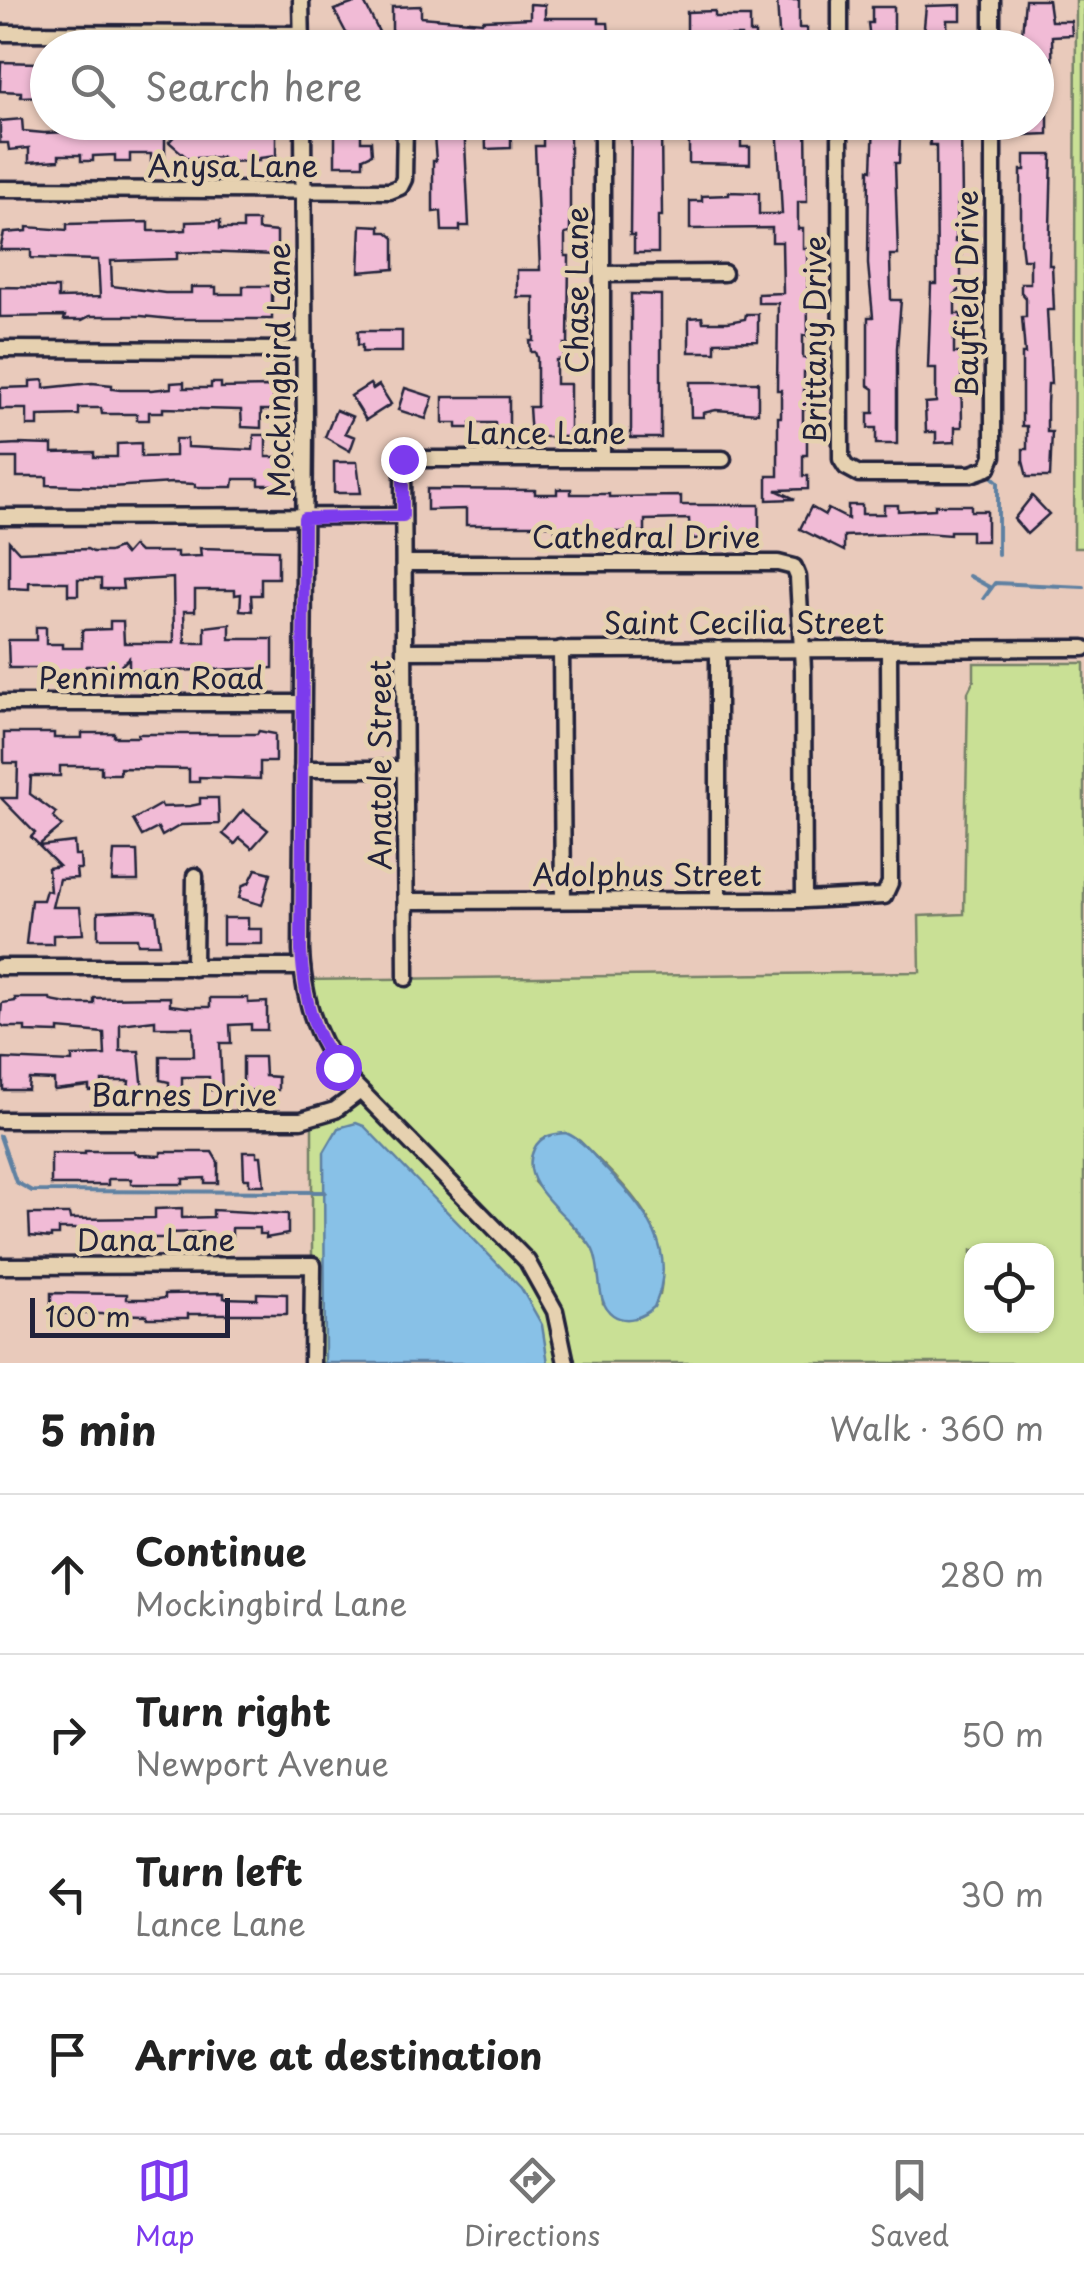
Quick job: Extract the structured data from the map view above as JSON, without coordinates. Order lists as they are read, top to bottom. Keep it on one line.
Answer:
{"streets":{"street":["Anysa Lane","Chase Lane","Bayfield Drive","Brittany Drive","Mockingbird Lane","Lance Lane","Cathedral Drive","Saint Cecilia Street","Penniman Road","Anatole Street","Adolphus Street","Barnes Drive","Dana Lane"]},"crossings":[["Anysa Lane","Mockingbird Lane"],["Chase Lane","Lance Lane"],["Bayfield Drive","Brittany Drive"],["Mockingbird Lane","Penniman Road"],["Mockingbird Lane","Barnes Drive"],["Lance Lane","Cathedral Drive"],["Lance Lane","Anatole Street"],["Cathedral Drive","Saint Cecilia Street"],["Cathedral Drive","Anatole Street"],["Cathedral Drive","Adolphus Street"],["Saint Cecilia Street","Anatole Street"],["Saint Cecilia Street","Adolphus Street"],["Anatole Street","Adolphus Street"]],"scale_bar":"100 m","page":{"search":"Search here","scale":"100 m","heading":["5 min","Walk · 360 m"],"list":[["Continue","Mockingbird Lane","280 m"],["Turn right","Newport Avenue","50 m"],["Turn left","Lance Lane","30 m"],"Arrive at destination"],"nav":["Map","Directions","Saved"]}}
